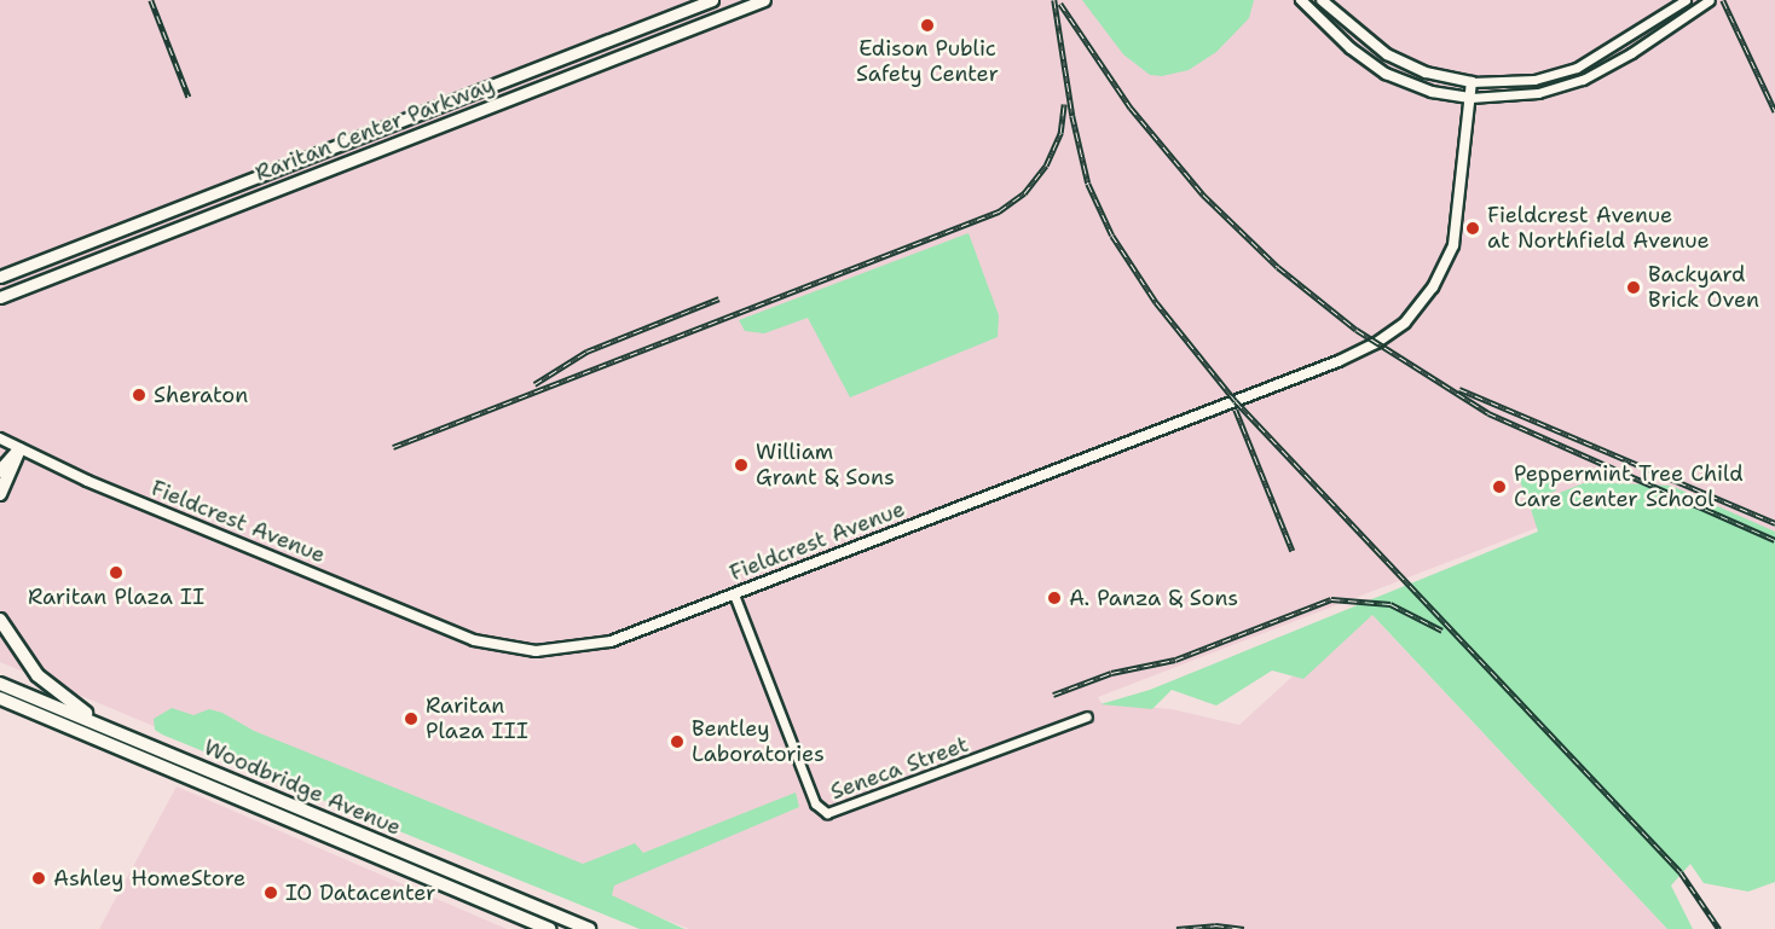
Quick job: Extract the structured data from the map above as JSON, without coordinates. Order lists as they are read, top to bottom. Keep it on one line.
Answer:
{"streets":{"main road":["Raritan Center Parkway","Woodbridge Avenue"],"street":["Fieldcrest Avenue","Seneca Street"]},"crossings":[["Fieldcrest Avenue","Seneca Street"]],"places":["Edison Public Safety Center","Fieldcrest Avenue at Northfield Avenue","Backyard Brick Oven","Sheraton","William Grant & Sons","Peppermint Tree Child Care Center School","Raritan Plaza II","A. Panza & Sons","Raritan Plaza III","Bentley Laboratories","Ashley HomeStore","IO Datacenter"]}
